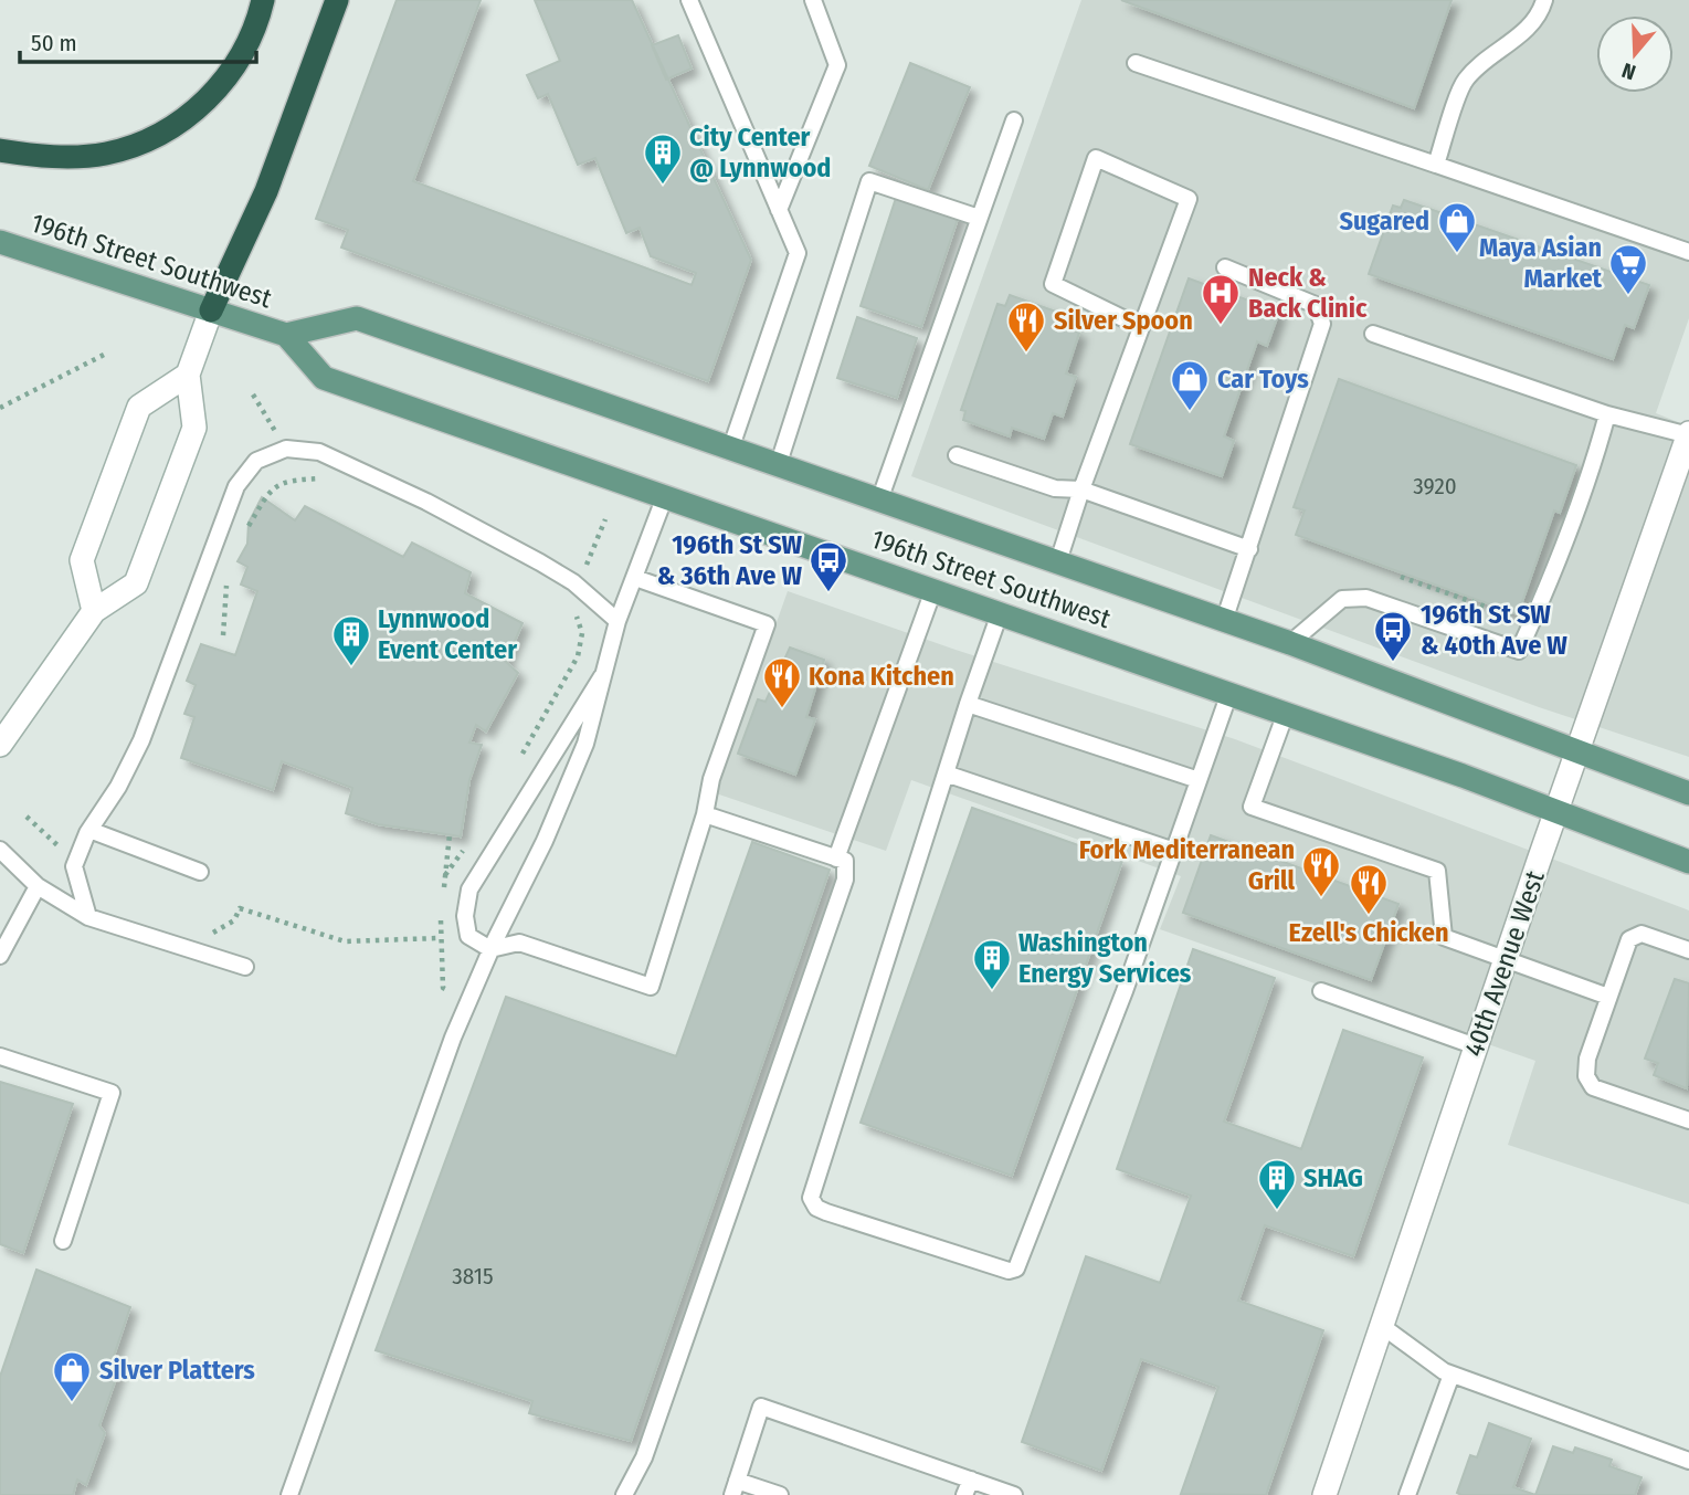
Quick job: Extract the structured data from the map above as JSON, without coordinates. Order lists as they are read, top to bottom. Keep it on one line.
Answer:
{"streets":{"main road":["196th Street Southwest"],"street":["40th Avenue West"]},"crossings":[["196th Street Southwest","40th Avenue West"]],"places":{"building":["City Center @ Lynnwood","Lynnwood Event Center","Washington Energy Services","SHAG"],"shop":["Sugared","Car Toys","Silver Platters"],"supermarket":["Maya Asian Market"],"hospital":["Neck & Back Clinic"],"restaurant":["Silver Spoon","Kona Kitchen","Fork Mediterranean Grill","Ezell's Chicken"],"bus stop":["196th St SW & 36th Ave W","196th St SW & 40th Ave W"]},"house_numbers":["3920","3815"],"scale_bar":"50 m","north":"bottom"}
